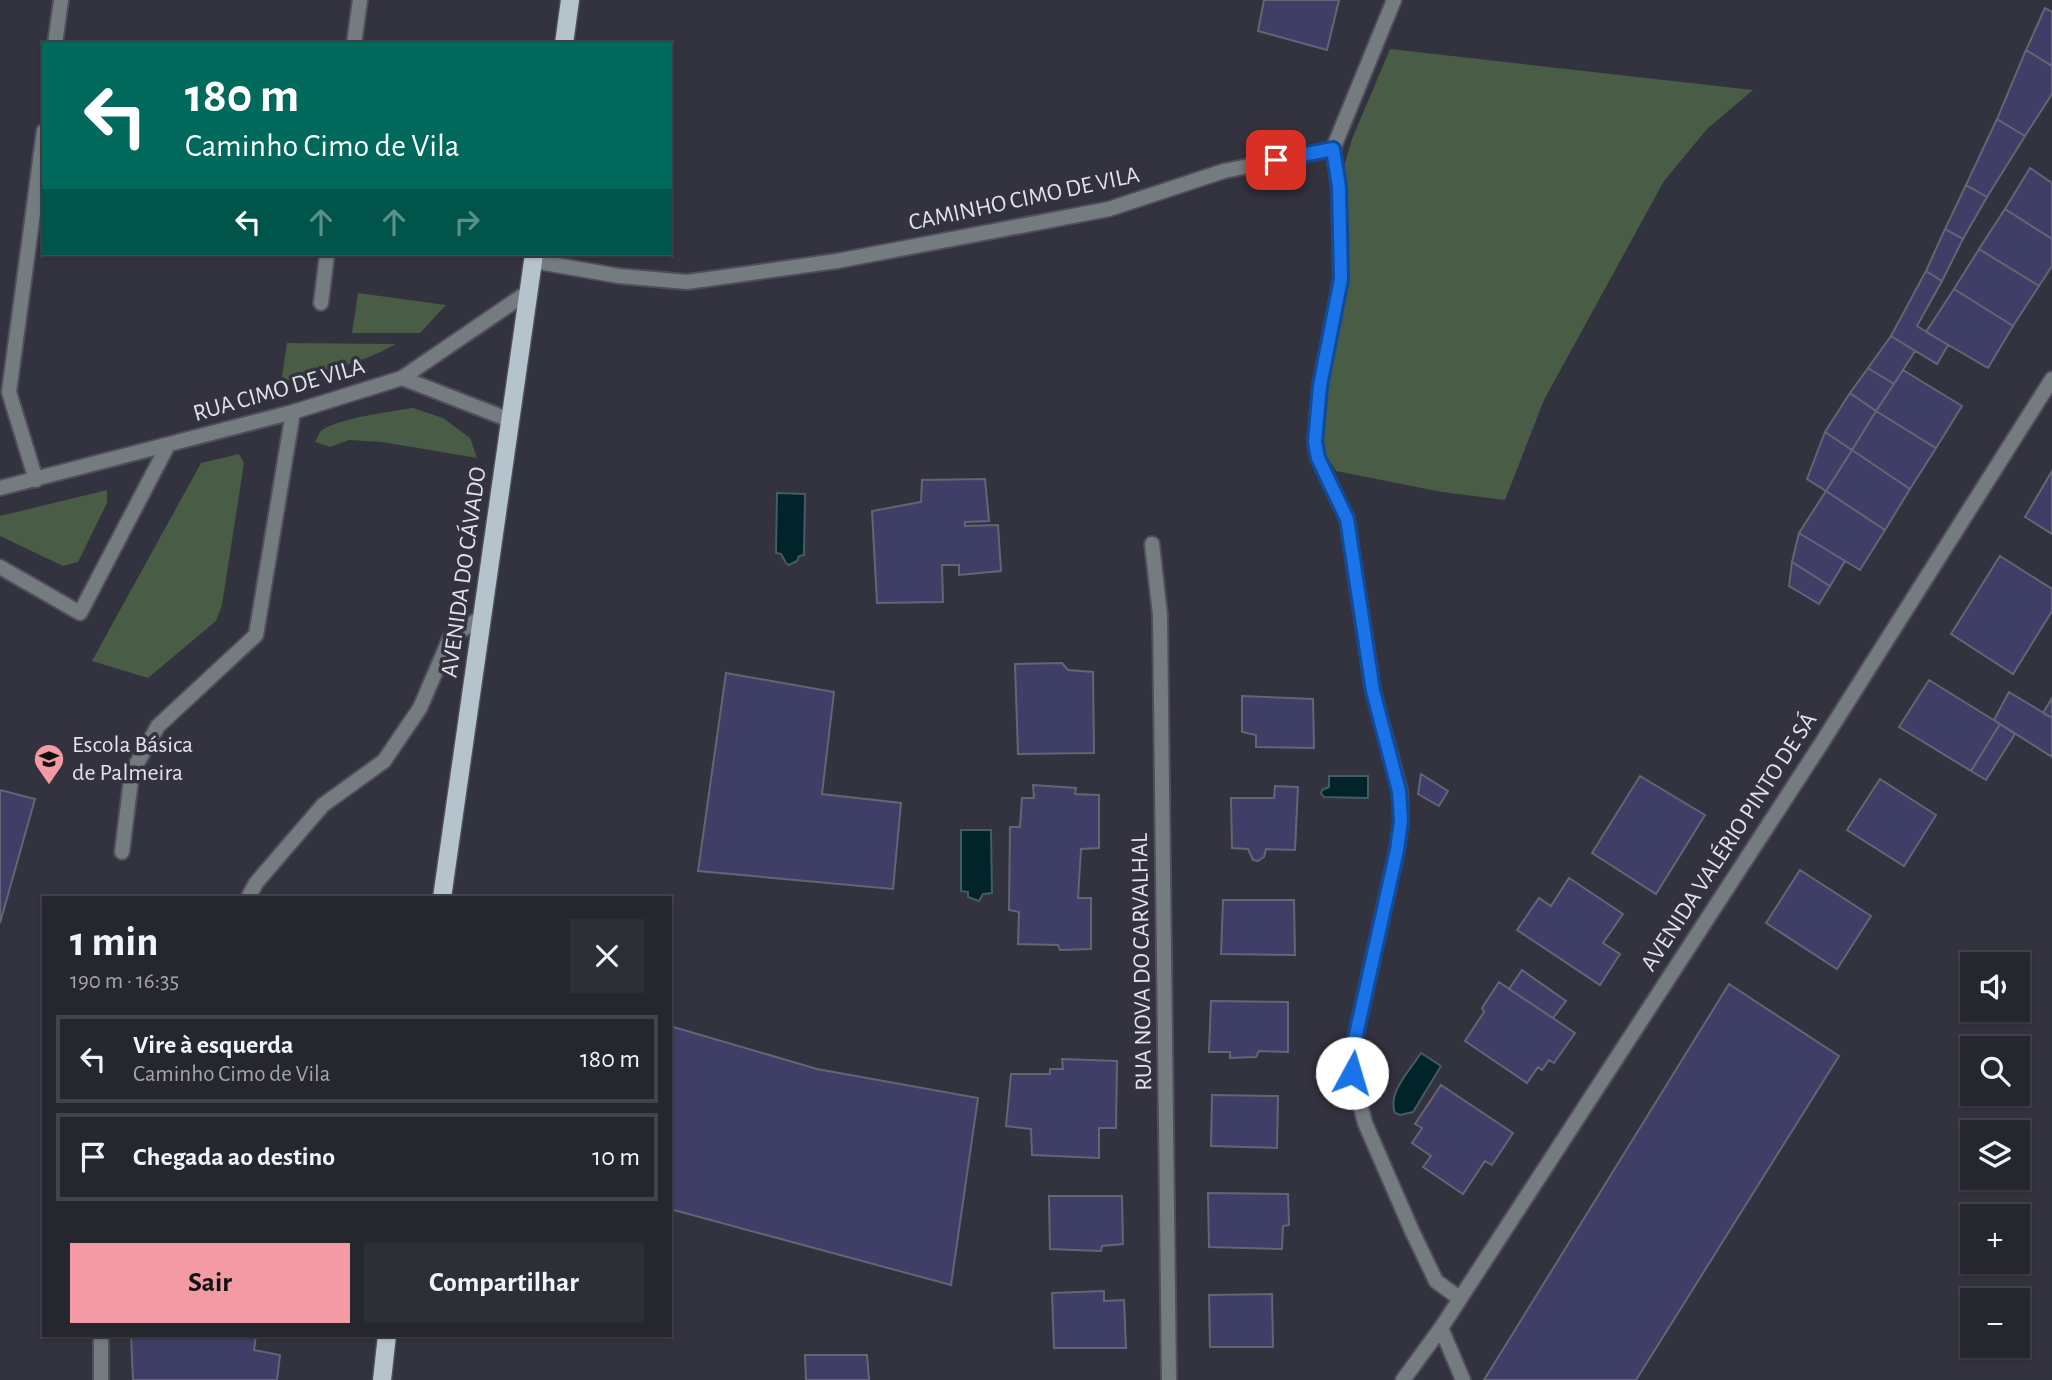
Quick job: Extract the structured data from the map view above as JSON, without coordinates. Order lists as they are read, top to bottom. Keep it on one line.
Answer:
{"streets":{"main road":["AVENIDA DO CÁVADO"],"street":["CAMINHO CIMO DE VILA","RUA CIMO DE VILA","AVENIDA VALÉRIO PINTO DE SÁ","RUA NOVA DO CARVALHAL"]},"crossings":[["CAMINHO CIMO DE VILA","AVENIDA DO CÁVADO"],["RUA CIMO DE VILA","AVENIDA DO CÁVADO"]],"places":{"school or university":["Escola Básica de Palmeira"]},"page":{"turn":["180 m","Caminho Cimo de Vila"],"heading":["1 min","190 m · 16:35"],"map_buttons":["+","−"],"list":[{"name":"Vire à esquerda","note":"Caminho Cimo de Vila","value":"180 m"},{"name":"Chegada ao destino","value":"10 m"}],"buttons":["Sair","Compartilhar"]}}
